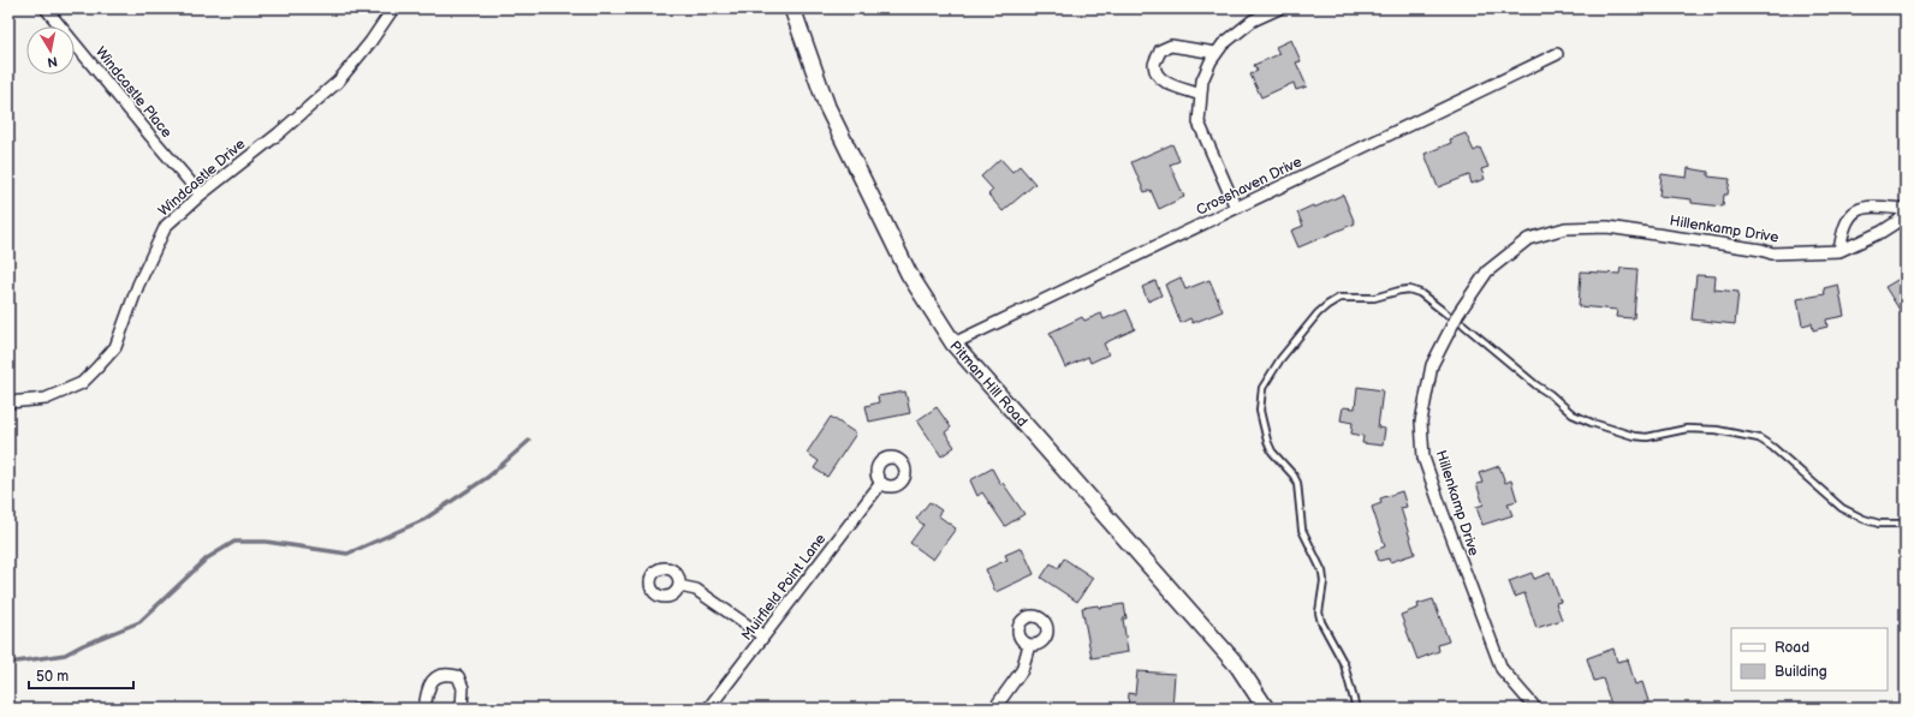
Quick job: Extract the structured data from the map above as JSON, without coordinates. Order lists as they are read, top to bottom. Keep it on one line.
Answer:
{"streets":{"street":["Windcastle Place","Windcastle Drive","Crosshaven Drive","Hillenkamp Drive","Pitman Hill Road","Muirfield Point Lane"]},"crossings":[["Windcastle Place","Windcastle Drive"],["Crosshaven Drive","Pitman Hill Road"]],"legend":["Road","Building"],"scale_bar":"50 m","north":"bottom"}
